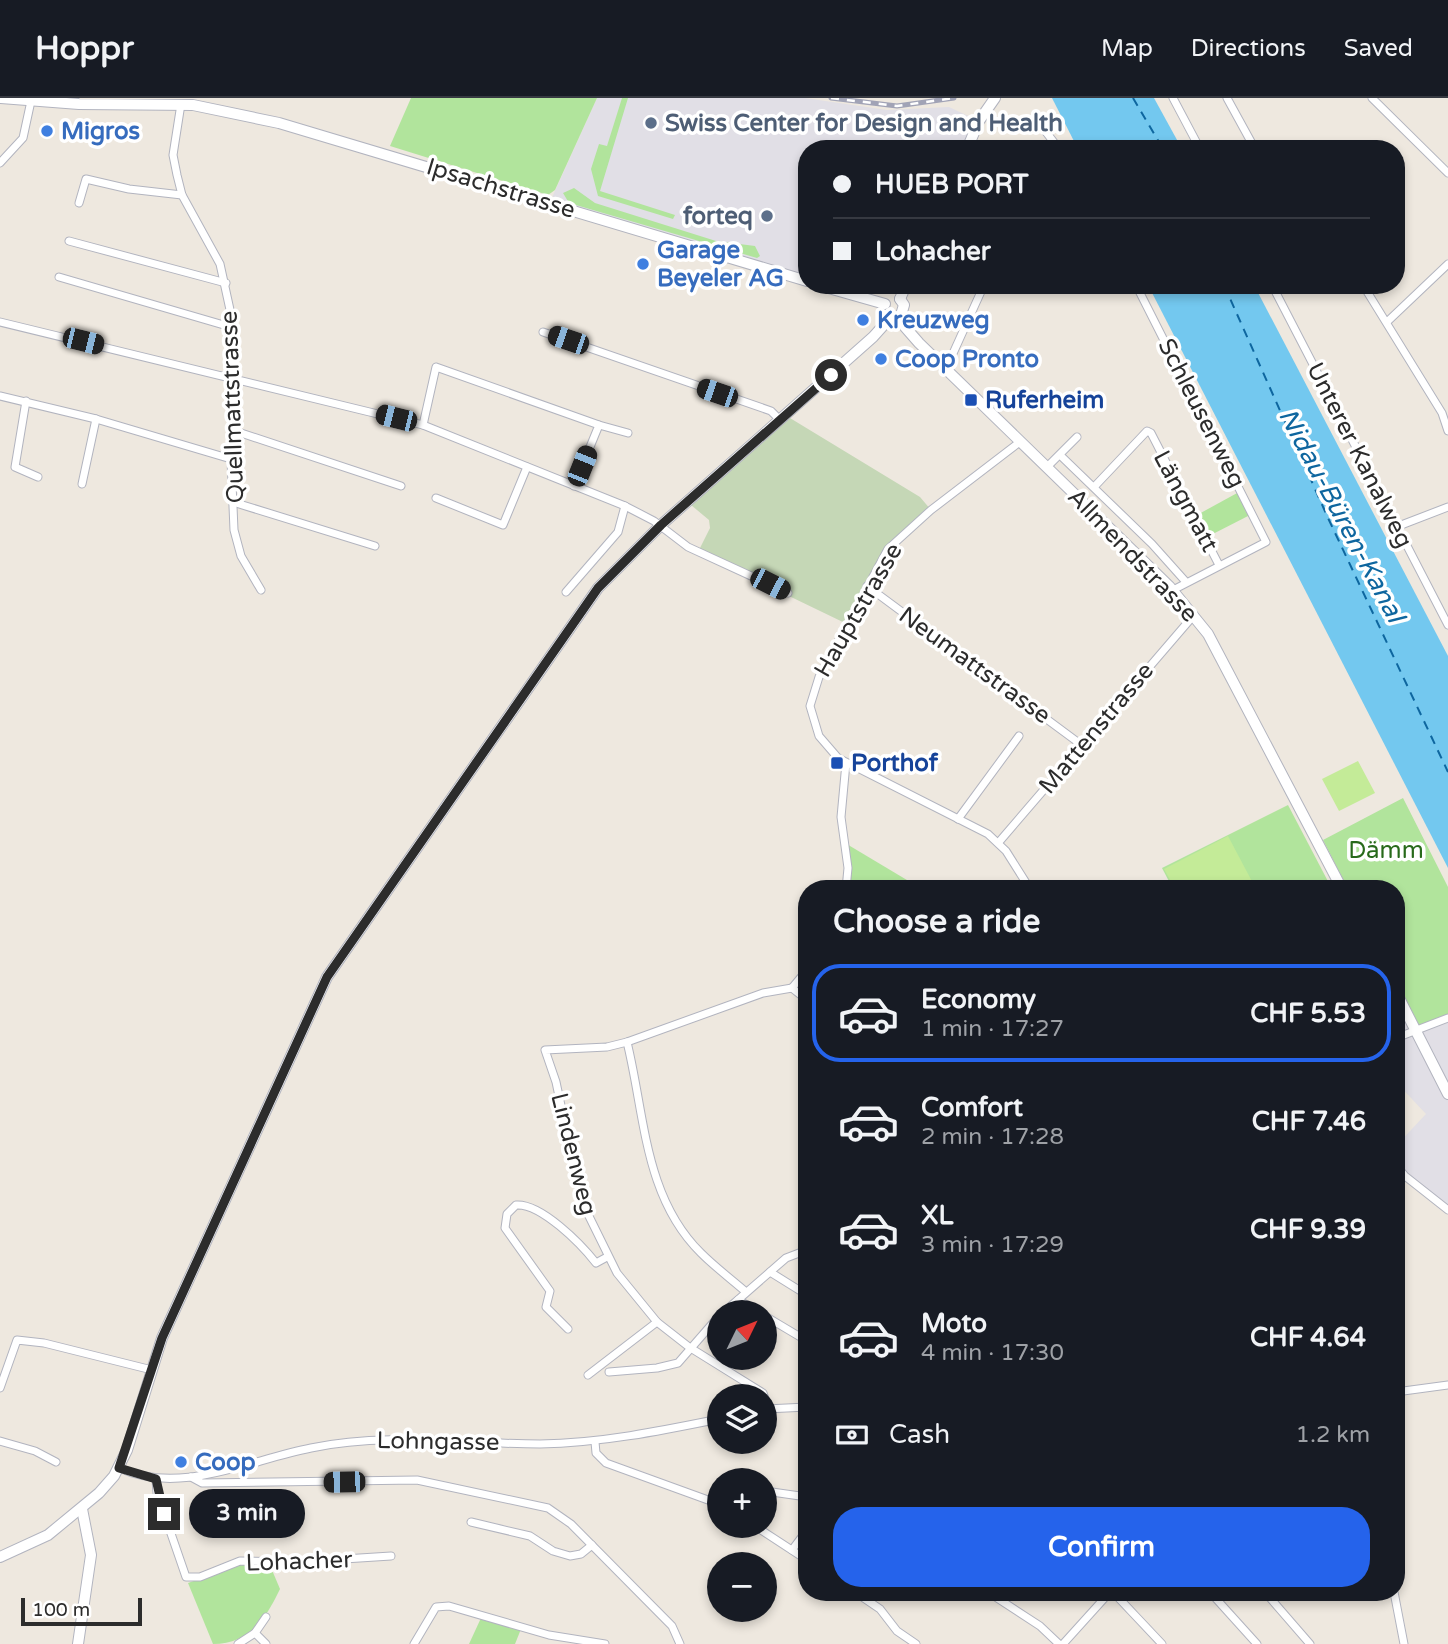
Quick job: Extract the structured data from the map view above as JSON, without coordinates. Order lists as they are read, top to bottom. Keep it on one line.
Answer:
{"streets":{"main road":["Ipsachstrasse","Allmendstrasse"],"street":["Quellmattstrasse","Schleusenweg","Unterer Kanalweg","Längmatt","Hauptstrasse","Neumattstrasse","Mattenstrasse","Lindenweg","Lohngasse","Lohacher"]},"crossings":[["Ipsachstrasse","Quellmattstrasse"],["Schleusenweg","Längmatt"],["Allmendstrasse","Hauptstrasse"],["Allmendstrasse","Mattenstrasse"],["Hauptstrasse","Neumattstrasse"],["Hauptstrasse","Mattenstrasse"],["Neumattstrasse","Mattenstrasse"],["Lohngasse","Lohacher"]],"water":["Nidau-Büren-Kanal"],"parks":["Dämm"],"places":{"other":["Swiss Center for Design and Health","Migros","forteq","Garage Beyeler AG","Kreuzweg","Coop Pronto","Coop"],"transit":["Ruferheim","Porthof"]},"scale_bar":"100 m","north":"top right","page":{"header":"Hoppr","nav":["Map","Directions","Saved"],"banner":["HUEB PORT","Lohacher"],"heading":"Choose a ride","list":[{"name":"Economy","note":"1 min · 17:27","value":"CHF 5.53"},{"name":"Comfort","note":"2 min · 17:28","value":"CHF 7.46"},{"name":"XL","note":"3 min · 17:29","value":"CHF 9.39"},{"name":"Moto","note":"4 min · 17:30","value":"CHF 4.64"}],"map_buttons":["+","−"],"pay":["Cash","1.2 km"],"bubble":"3 min","buttons":"Confirm","scale":"100 m"}}
